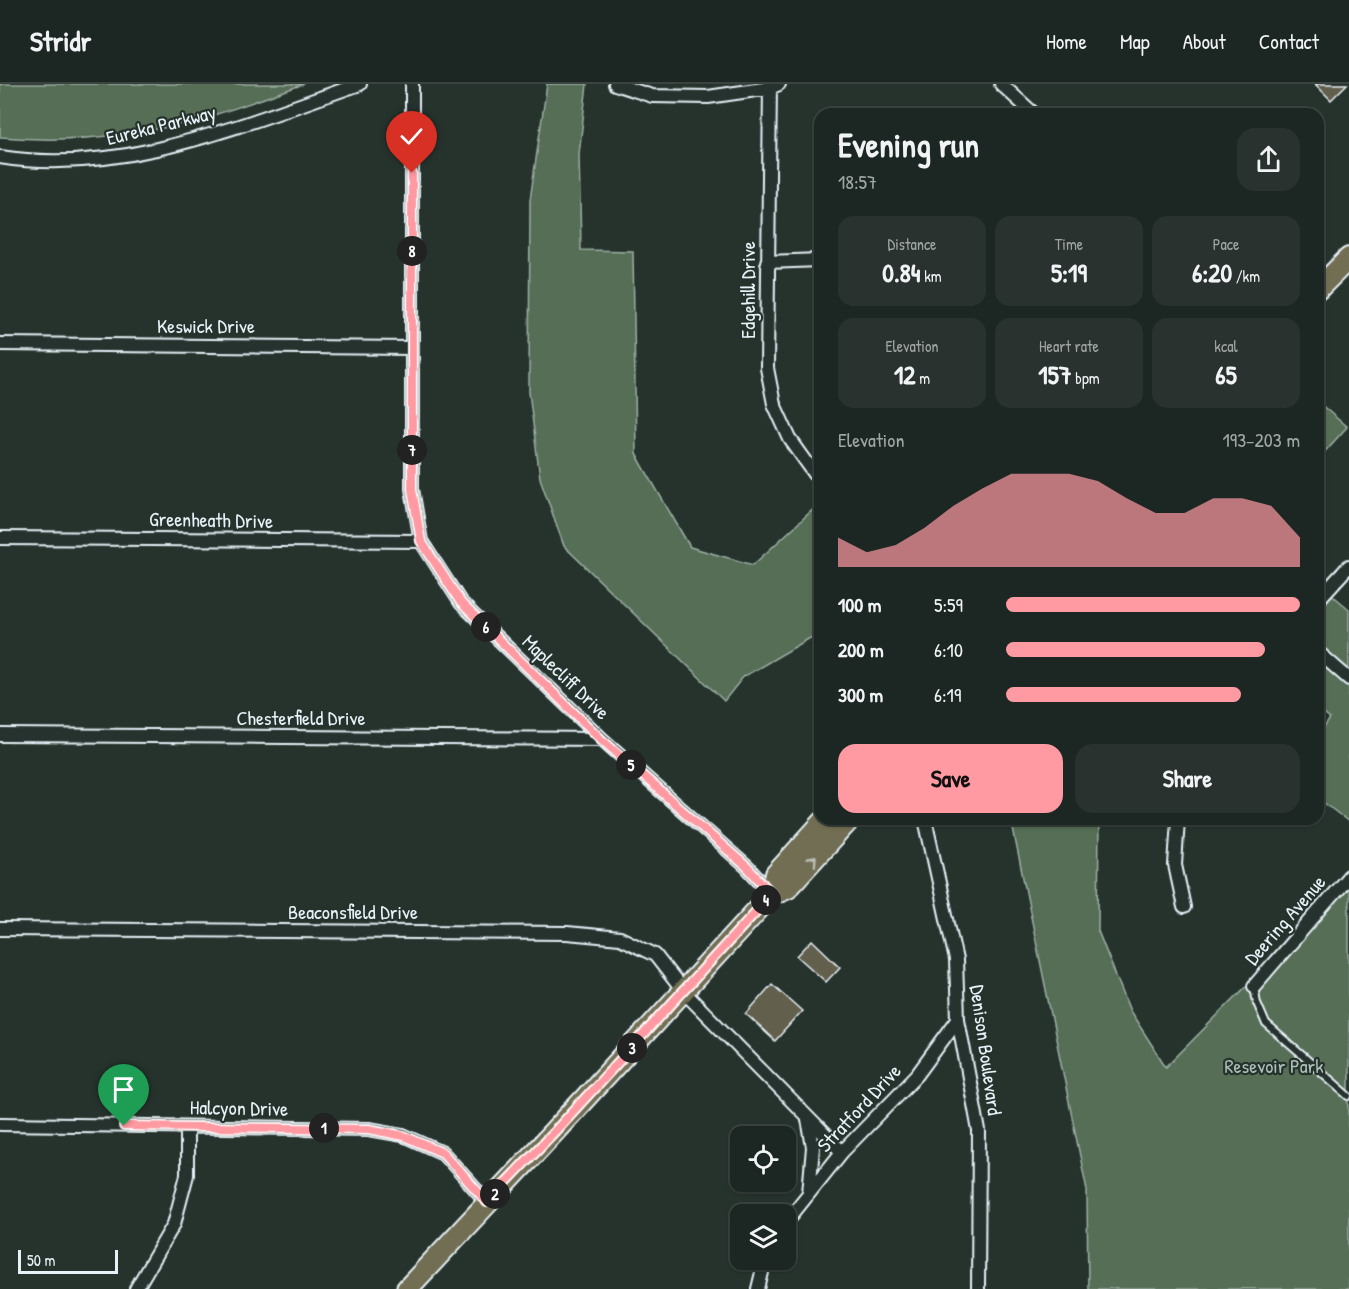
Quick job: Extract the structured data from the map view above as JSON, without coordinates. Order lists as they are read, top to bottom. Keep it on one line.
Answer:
{"streets":{"street":["Eureka Parkway","Edgehill Drive","Keswick Drive","Greenheath Drive","Maplecliff Drive","Chesterfield Drive","Beaconsfield Drive","Deering Avenue","Denison Boulevard","Halcyon Drive","Stratford Drive"]},"crossings":[["Keswick Drive","Maplecliff Drive"],["Greenheath Drive","Maplecliff Drive"],["Maplecliff Drive","Chesterfield Drive"],["Beaconsfield Drive","Stratford Drive"],["Denison Boulevard","Stratford Drive"]],"parks":["Resevoir Park"],"scale_bar":"50 m","page":{"header":"Stridr","nav":["Home","Map","About","Contact"],"heading":["Evening run","18:57"],"stats":[["Distance","0.84 km"],["Time","5:19"],["Pace","6:20 /km"],["Elevation","12 m"],["Heart rate","157 bpm"],["kcal","65"]],"pins":["8","7","6","5","4","3","1","2"],"chart":["Elevation","193–203 m"],"list":[{"name":"100 m","note":"5:59"},{"name":"200 m","note":"6:10"},{"name":"300 m","note":"6:19"}],"buttons":["Save","Share"],"scale":"50 m"}}
